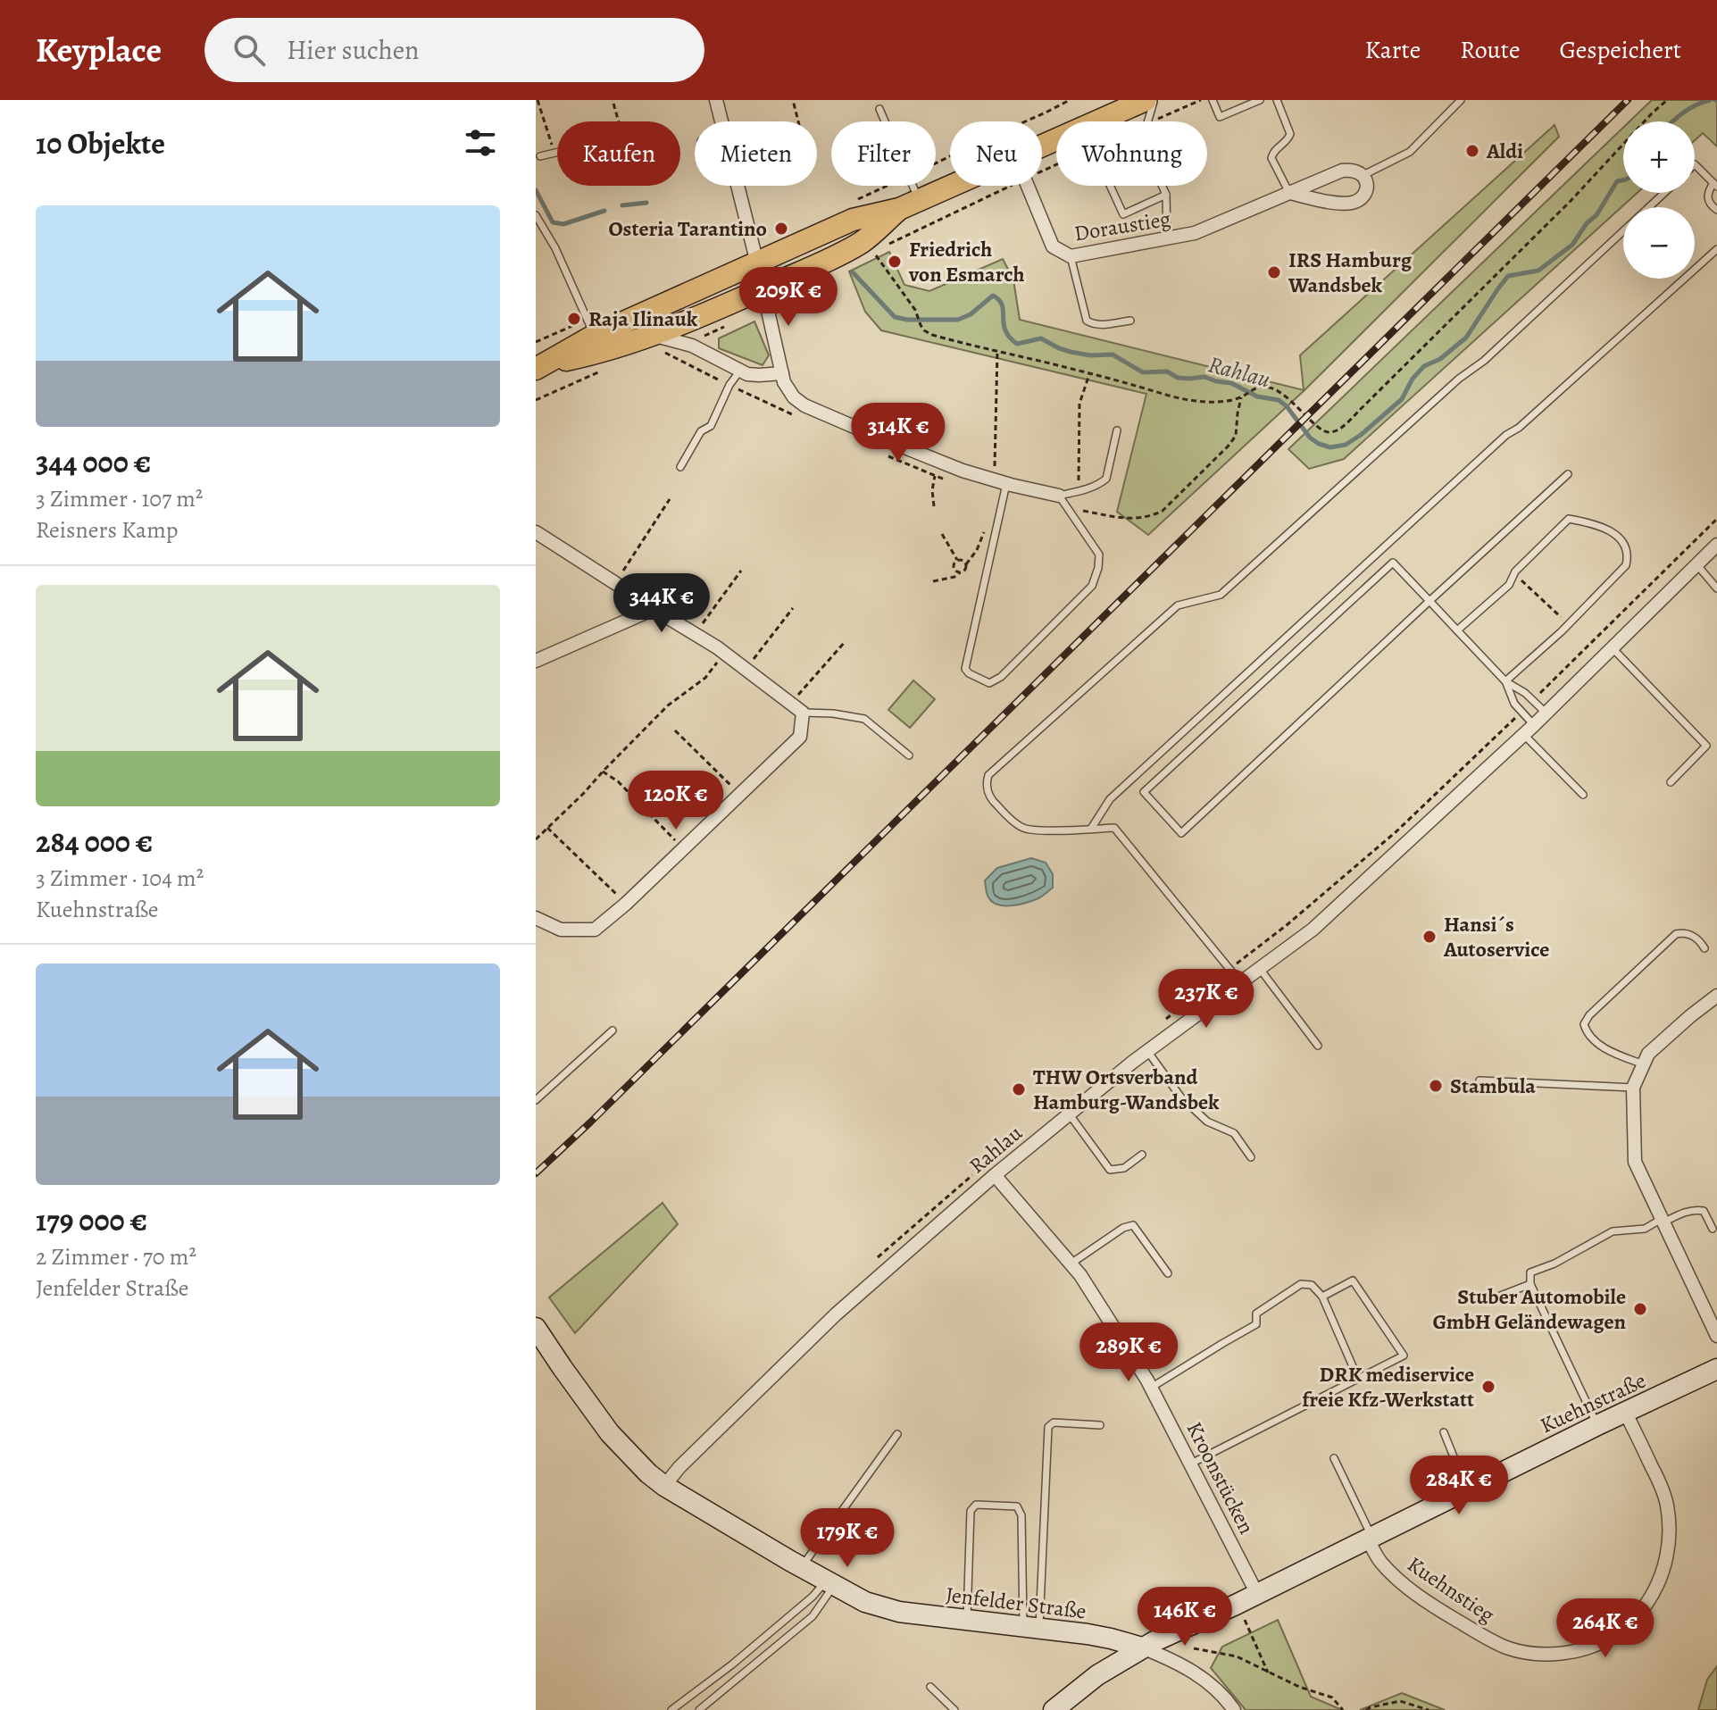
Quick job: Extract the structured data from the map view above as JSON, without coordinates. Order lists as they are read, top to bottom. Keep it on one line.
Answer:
{"streets":{"street":["Doraustieg","Rahlau","Kuehnstraße","Kroonstücken","Kuehnstieg","Jenfelder Straße"]},"crossings":[["Rahlau","Kroonstücken"],["Rahlau","Jenfelder Straße"],["Kuehnstraße","Kroonstücken"],["Kuehnstraße","Kuehnstieg"],["Kuehnstraße","Jenfelder Straße"]],"water":["Rahlau"],"places":["Aldi","Osteria Tarantino","Friedrich von Esmarch","IRS Hamburg Wandsbek","Raja Ilinauk","Hansi´s Autoservice","Stambula","THW Ortsverband Hamburg-Wandsbek","Stuber Automobile GmbH Geländewagen","DRK mediservice freie Kfz-Werkstatt"],"page":{"header":"Keyplace","search":"Hier suchen","nav":["Karte","Route","Gespeichert"],"heading":"10 Objekte","map_buttons":["+","−"],"chip":["Kaufen","Mieten","Filter","Neu","Wohnung"],"list":[{"name":"344 000 €","note":"3 Zimmer · 107 m² · Reisners Kamp"},{"name":"284 000 €","note":"3 Zimmer · 104 m² · Kuehnstraße"},{"name":"179 000 €","note":"2 Zimmer · 70 m² · Jenfelder Straße"}],"price":["209K €","314K €","344K €","120K €","237K €","289K €","284K €","179K €","146K €","264K €"]}}
